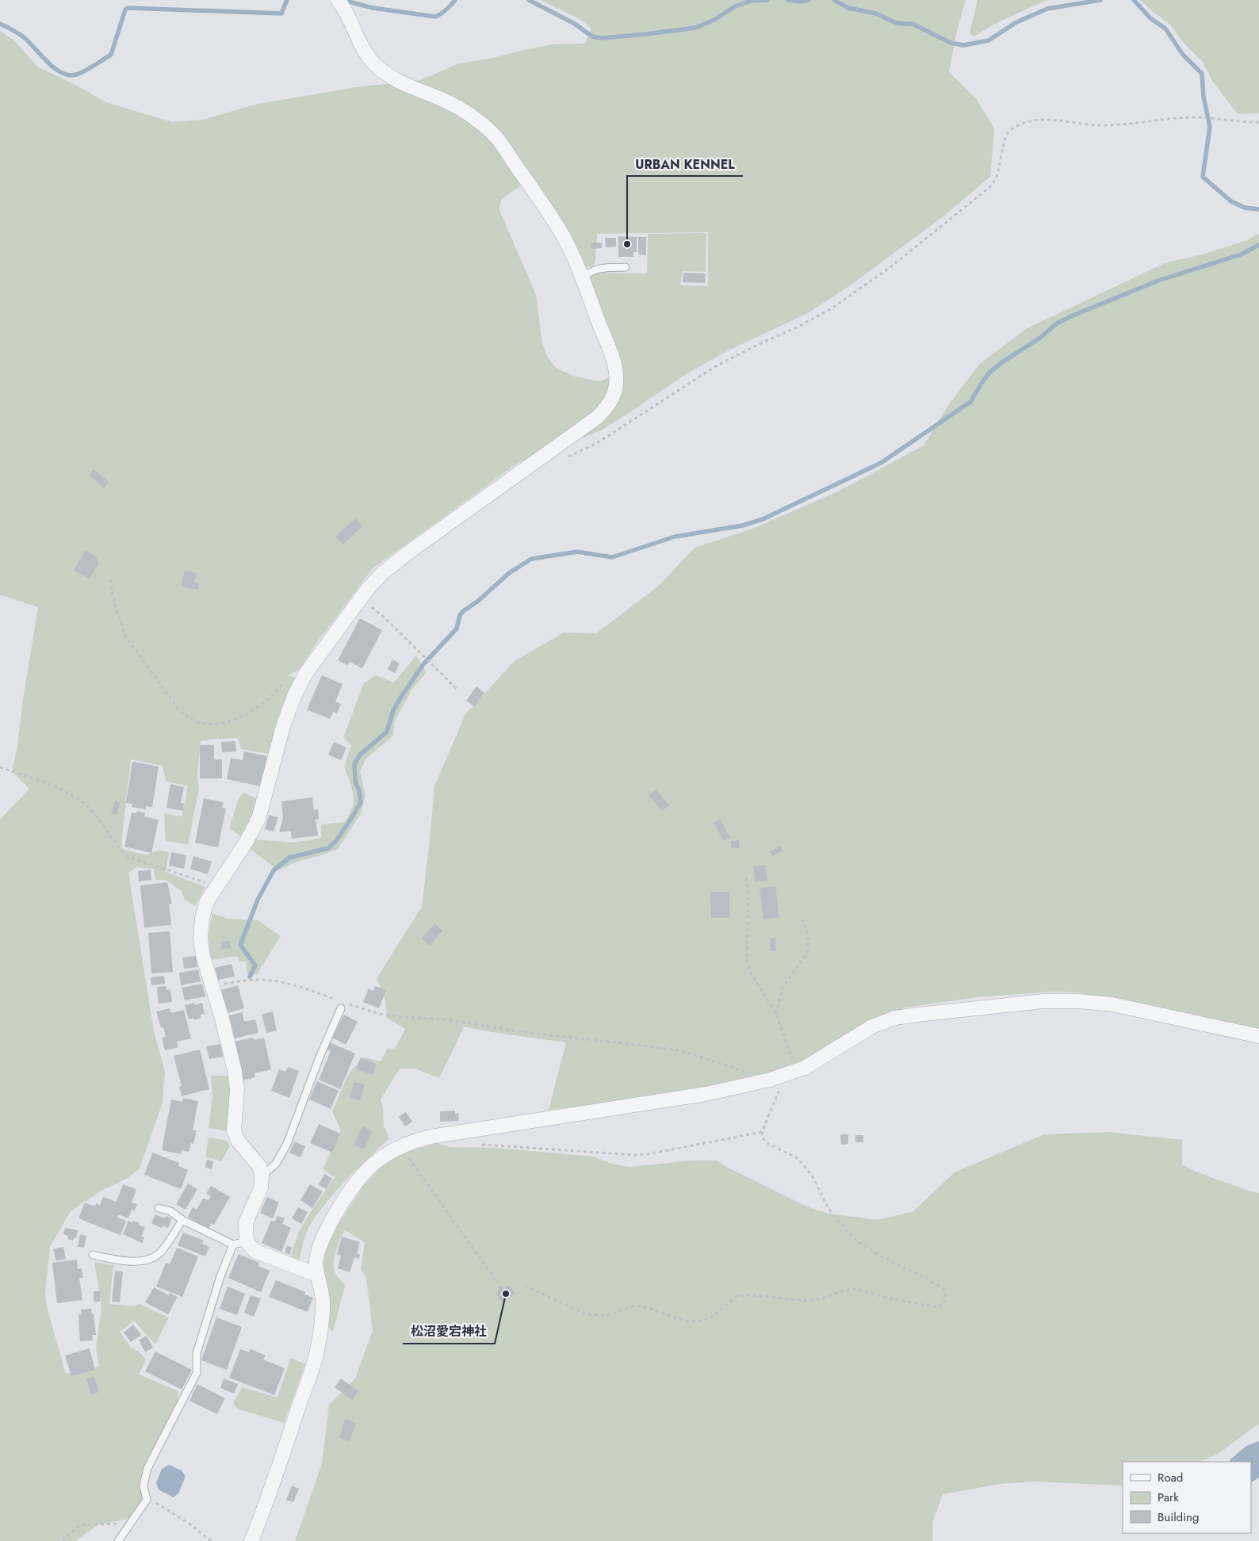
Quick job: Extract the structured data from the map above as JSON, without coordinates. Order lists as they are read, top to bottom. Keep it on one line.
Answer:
{"places":["URBAN KENNEL","松沼愛宕神社"],"legend":["Road","Park","Building"]}
